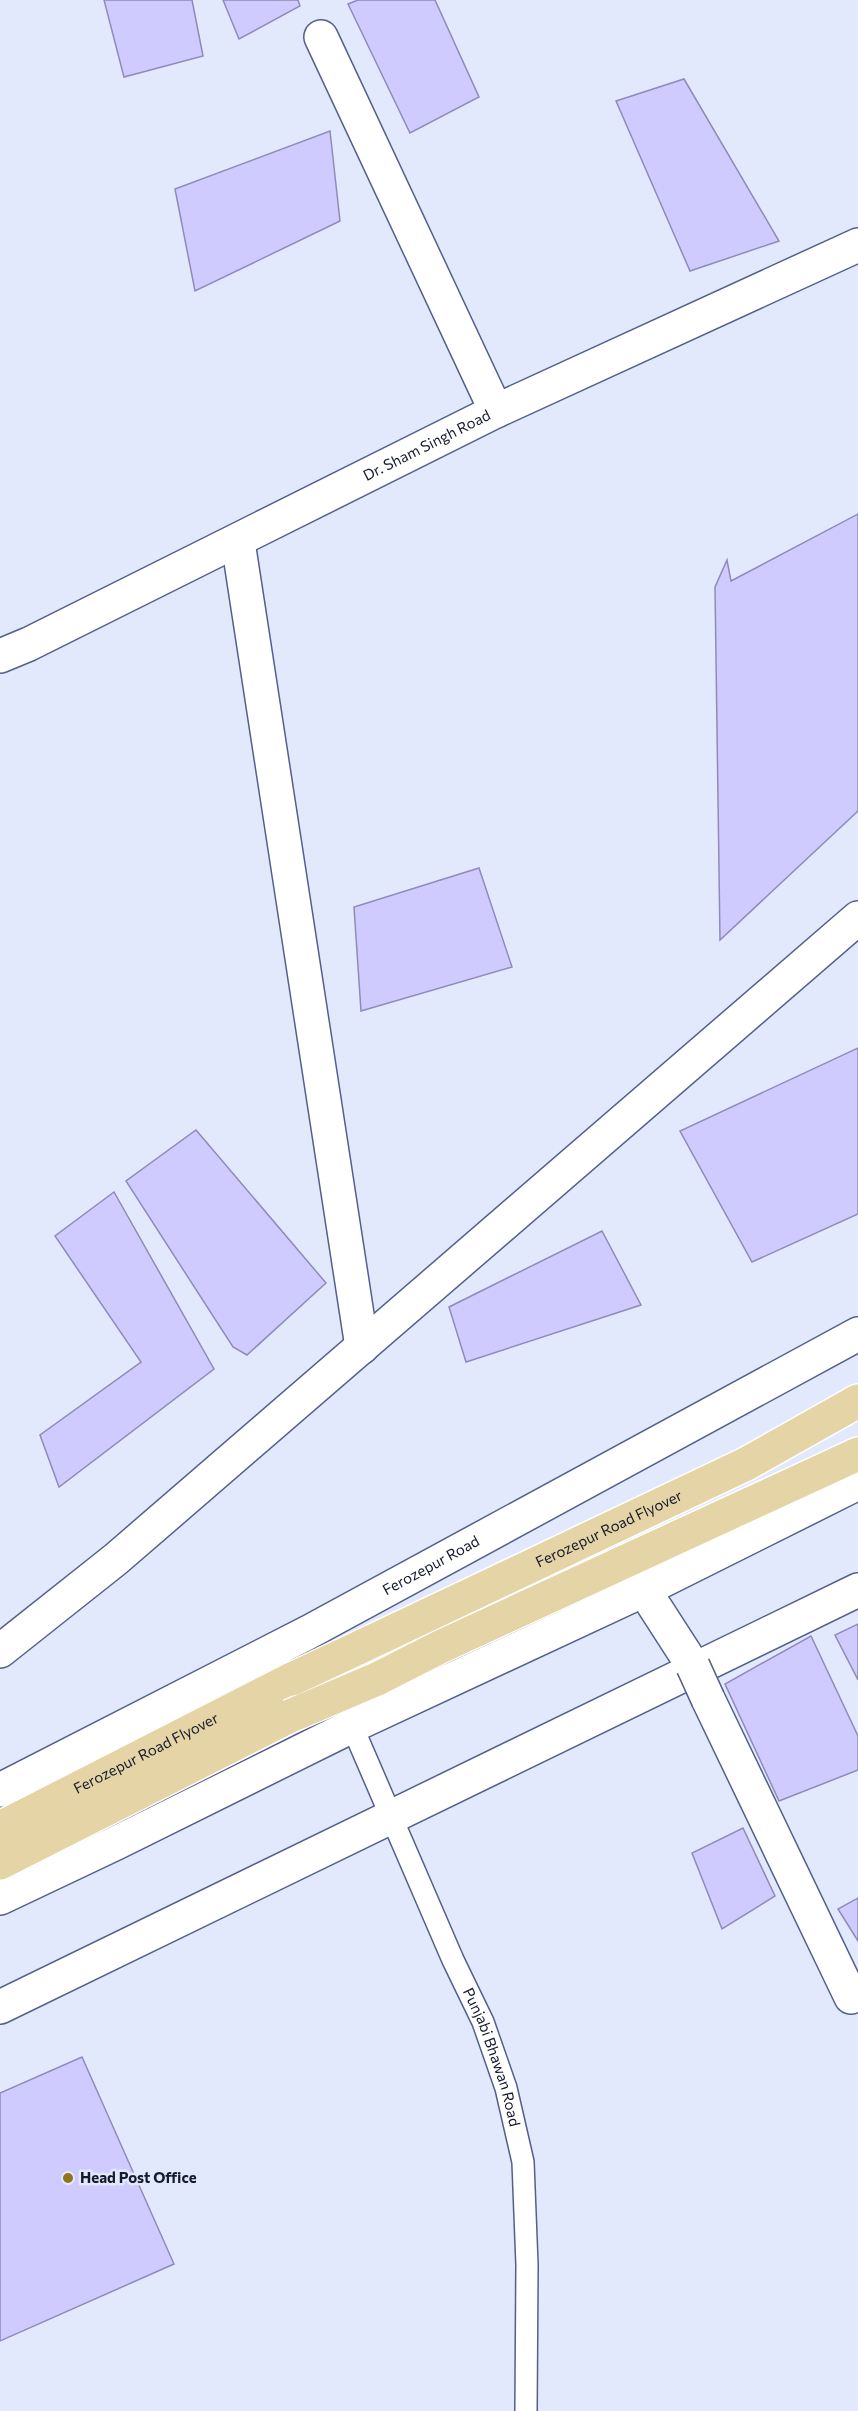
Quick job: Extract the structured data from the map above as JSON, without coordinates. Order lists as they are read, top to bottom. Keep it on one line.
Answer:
{"streets":{"main road":["Ferozepur Road Flyover"],"street":["Dr. Sham Singh Road","Ferozepur Road"],"lane":["Punjabi Bhawan Road"]},"places":["Head Post Office"]}
